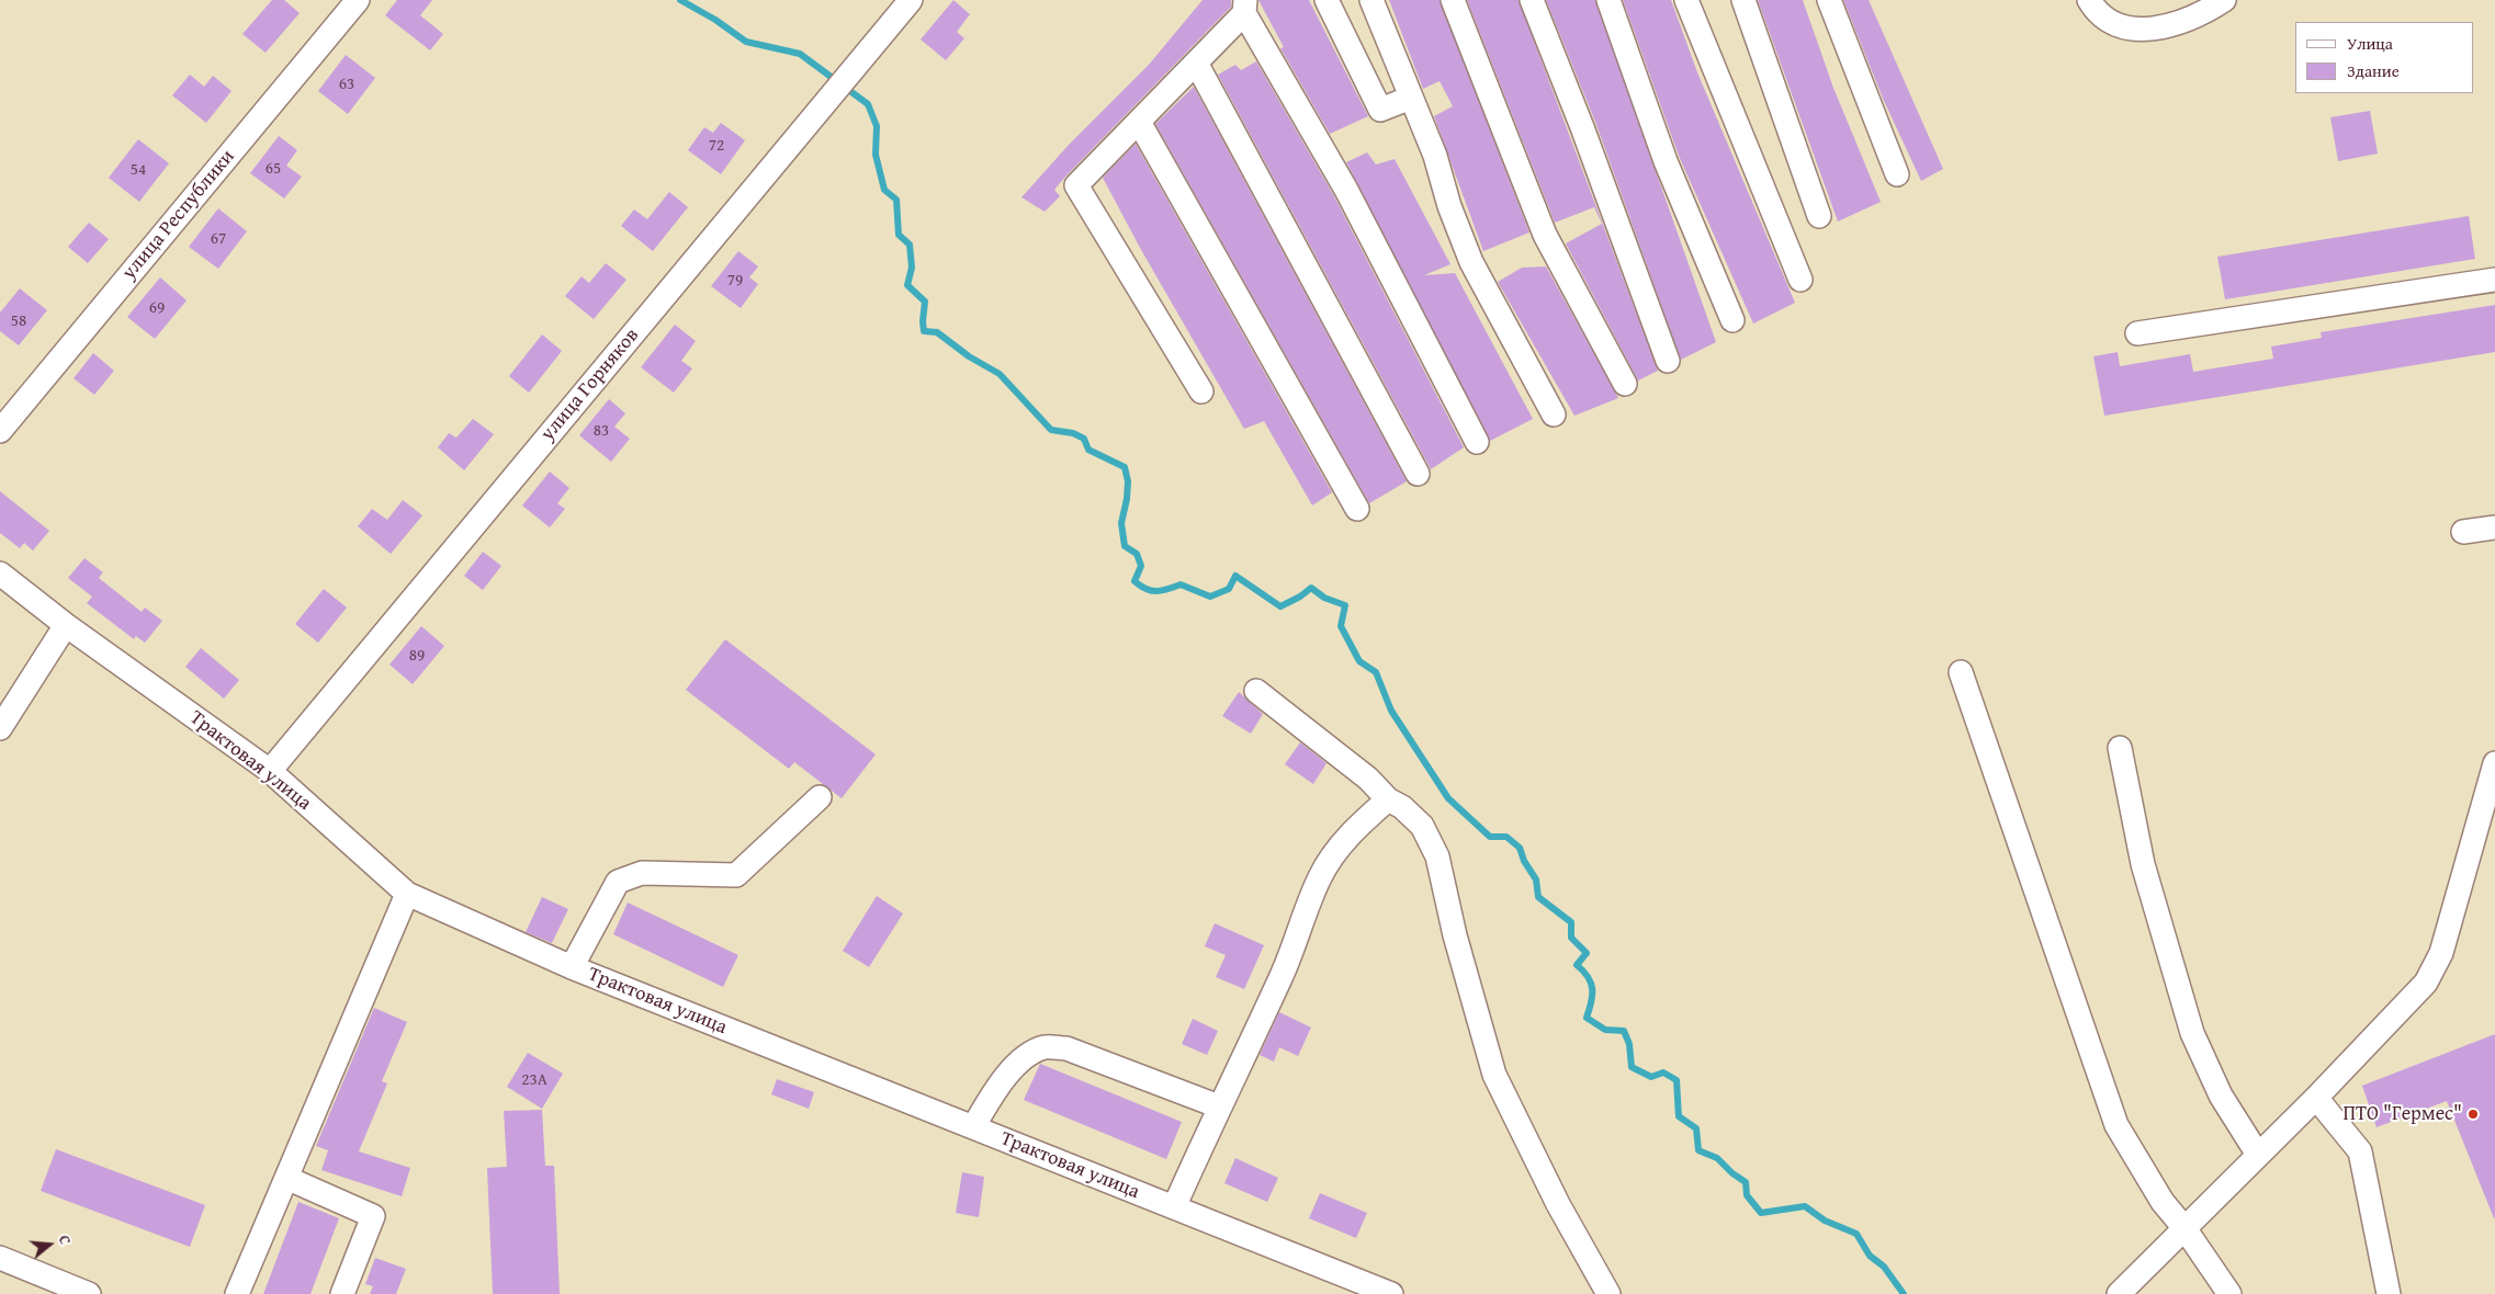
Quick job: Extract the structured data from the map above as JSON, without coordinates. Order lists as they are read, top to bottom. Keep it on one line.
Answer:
{"streets":{"street":["улица Республики","улица Горняков","Трактовая улица"]},"crossings":[["улица Горняков","Трактовая улица"]],"places":["ПТО \"Гермес\""],"house_numbers":["63","72","65","54","67","79","69","58","83","89","23А"],"legend":["Улица","Здание"],"north":"right"}
